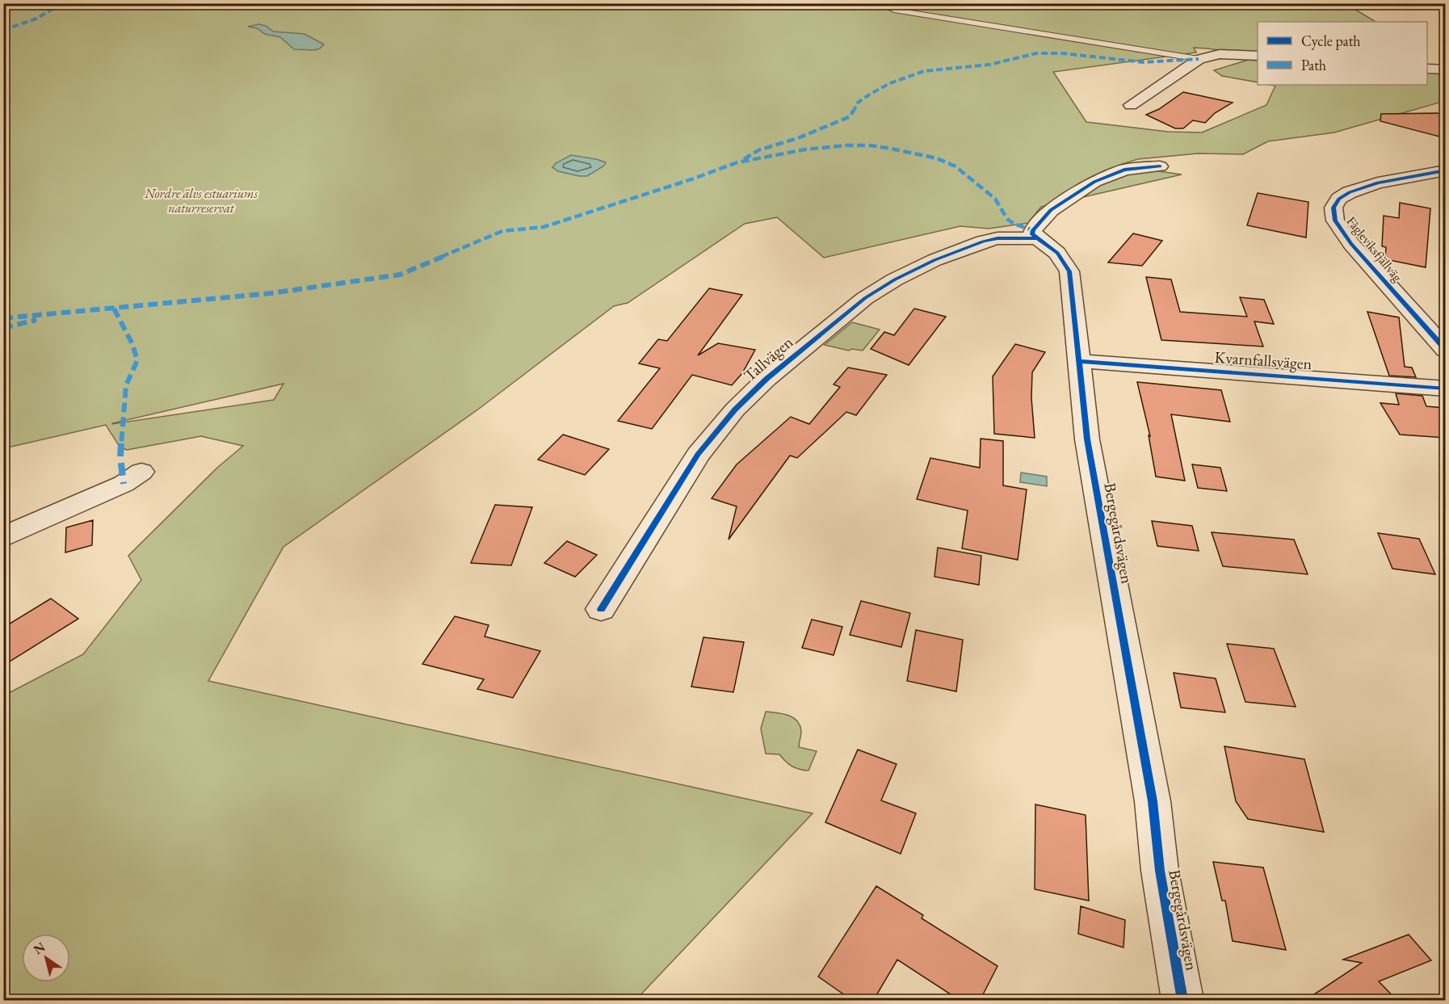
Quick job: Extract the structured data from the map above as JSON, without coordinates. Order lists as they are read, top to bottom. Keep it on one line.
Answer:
{"streets":{"street":["Fågleviksfjällväg","Tallvägen","Kvarnfallsvägen","Bergegårdsvägen"]},"crossings":[["Tallvägen","Bergegårdsvägen"],["Kvarnfallsvägen","Bergegårdsvägen"]],"parks":["Nordre älvs estuariums naturreservat"],"legend":["Cycle path","Path"],"north":"top left"}
